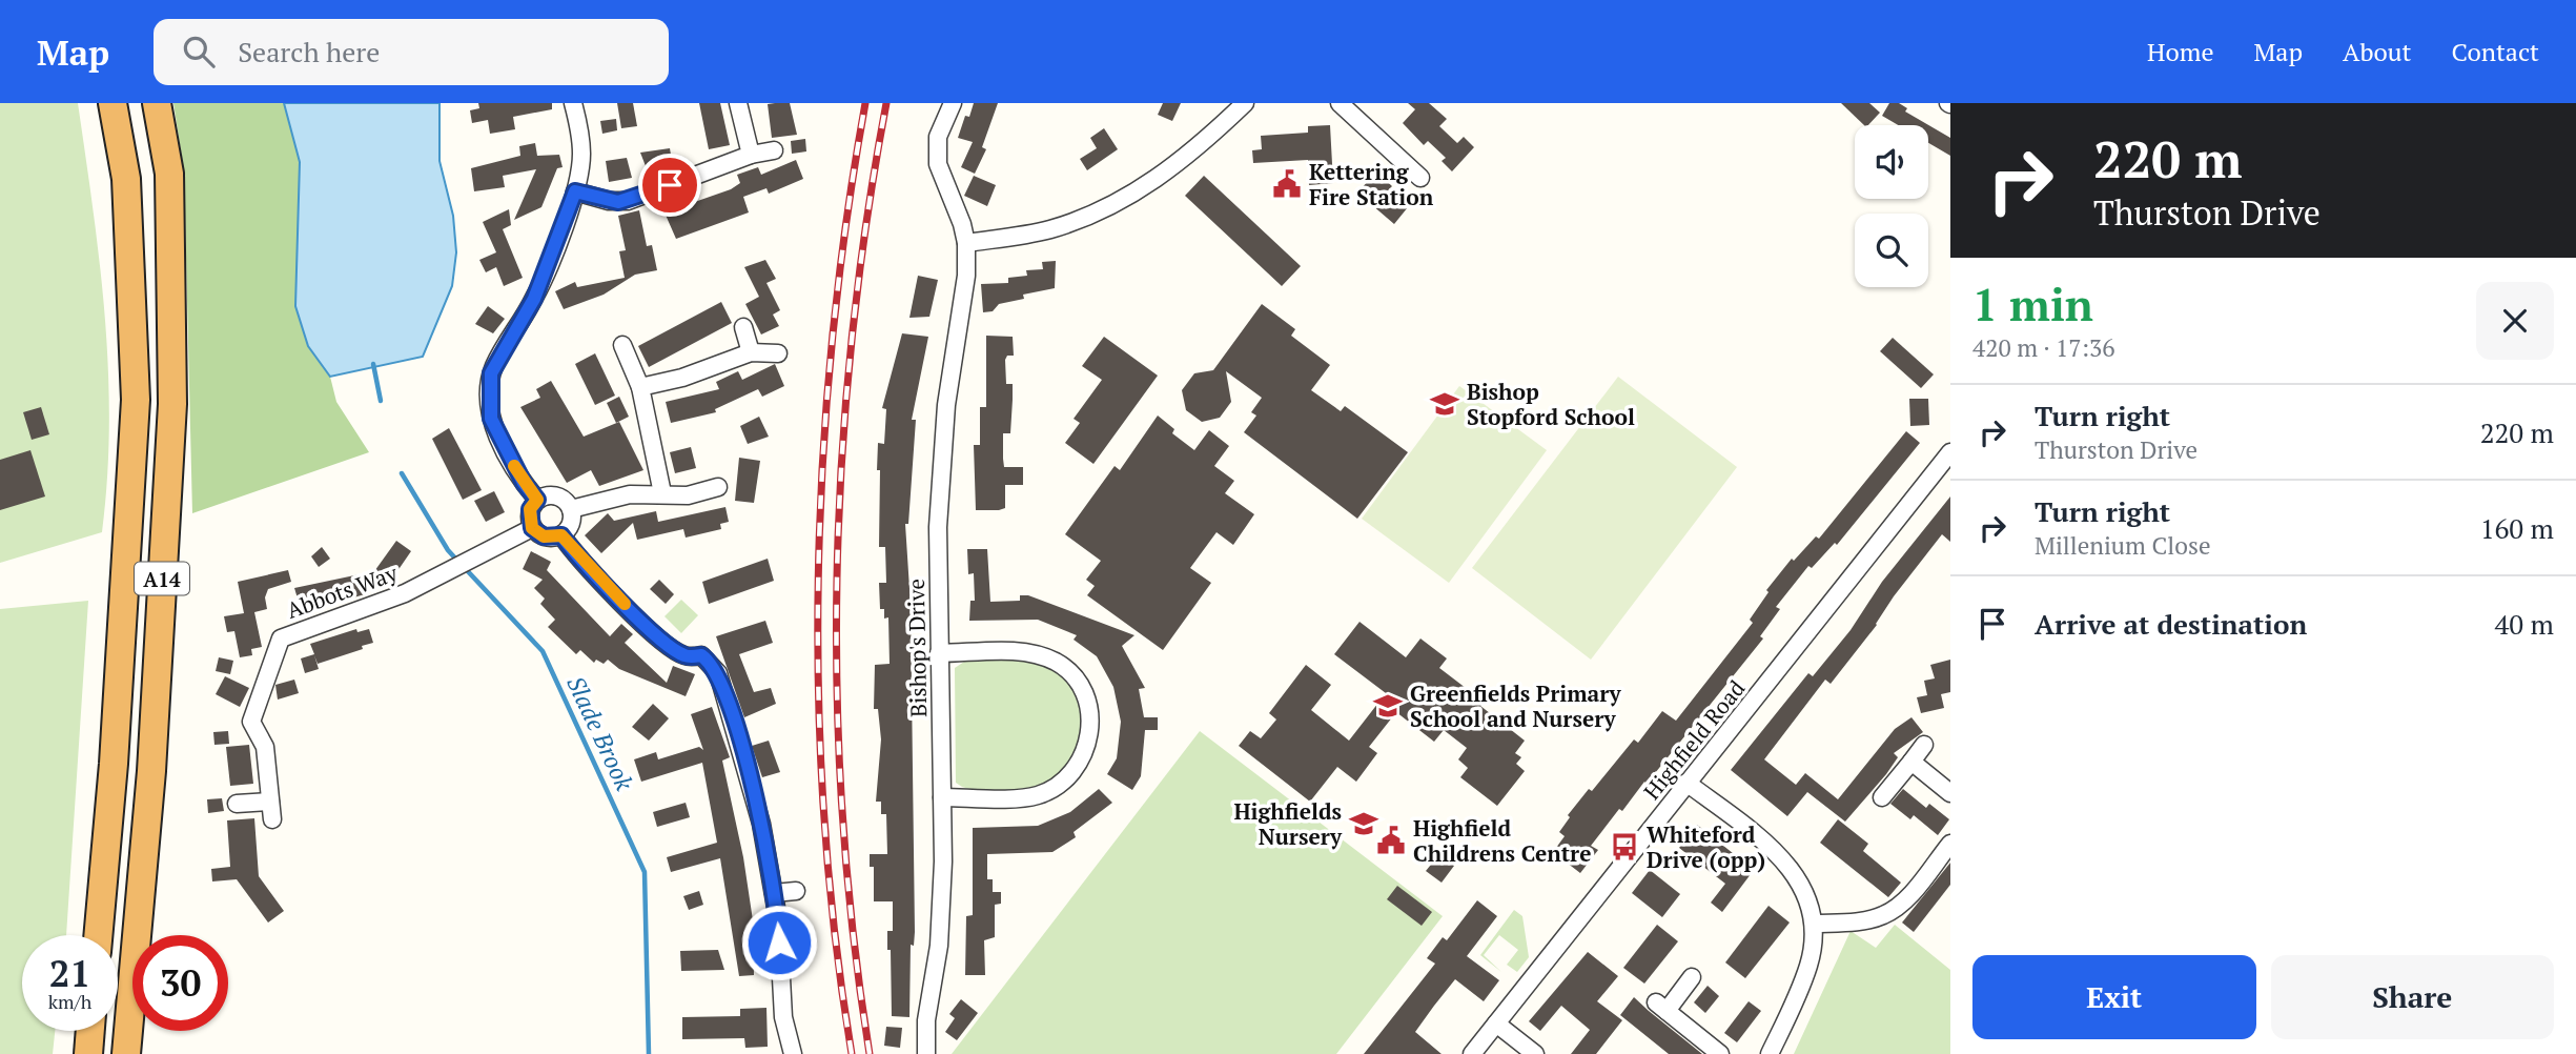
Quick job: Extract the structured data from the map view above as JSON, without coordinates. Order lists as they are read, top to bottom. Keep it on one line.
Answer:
{"streets":{"highway":["A14"],"street":["Abbots Way","Bishop's Drive","Highfield Road"]},"water":["Slade Brook"],"places":{"public building":["Kettering Fire Station","Highfield Childrens Centre"],"school or university":["Bishop Stopford School","Greenfields Primary School and Nursery","Highfields Nursery"],"bus stop":["Whiteford Drive (opp)"]},"page":{"header":"Map","search":"Search here","nav":["Home","Map","About","Contact"],"turn":["220 m","Thurston Drive"],"heading":["1 min","420 m · 17:36"],"list":[{"name":"Turn right","note":"Thurston Drive","value":"220 m"},{"name":"Turn right","note":"Millenium Close","value":"160 m"},{"name":"Arrive at destination","value":"40 m"}],"speed":"21 km/h","limit":"30","buttons":["Exit","Share"]}}
